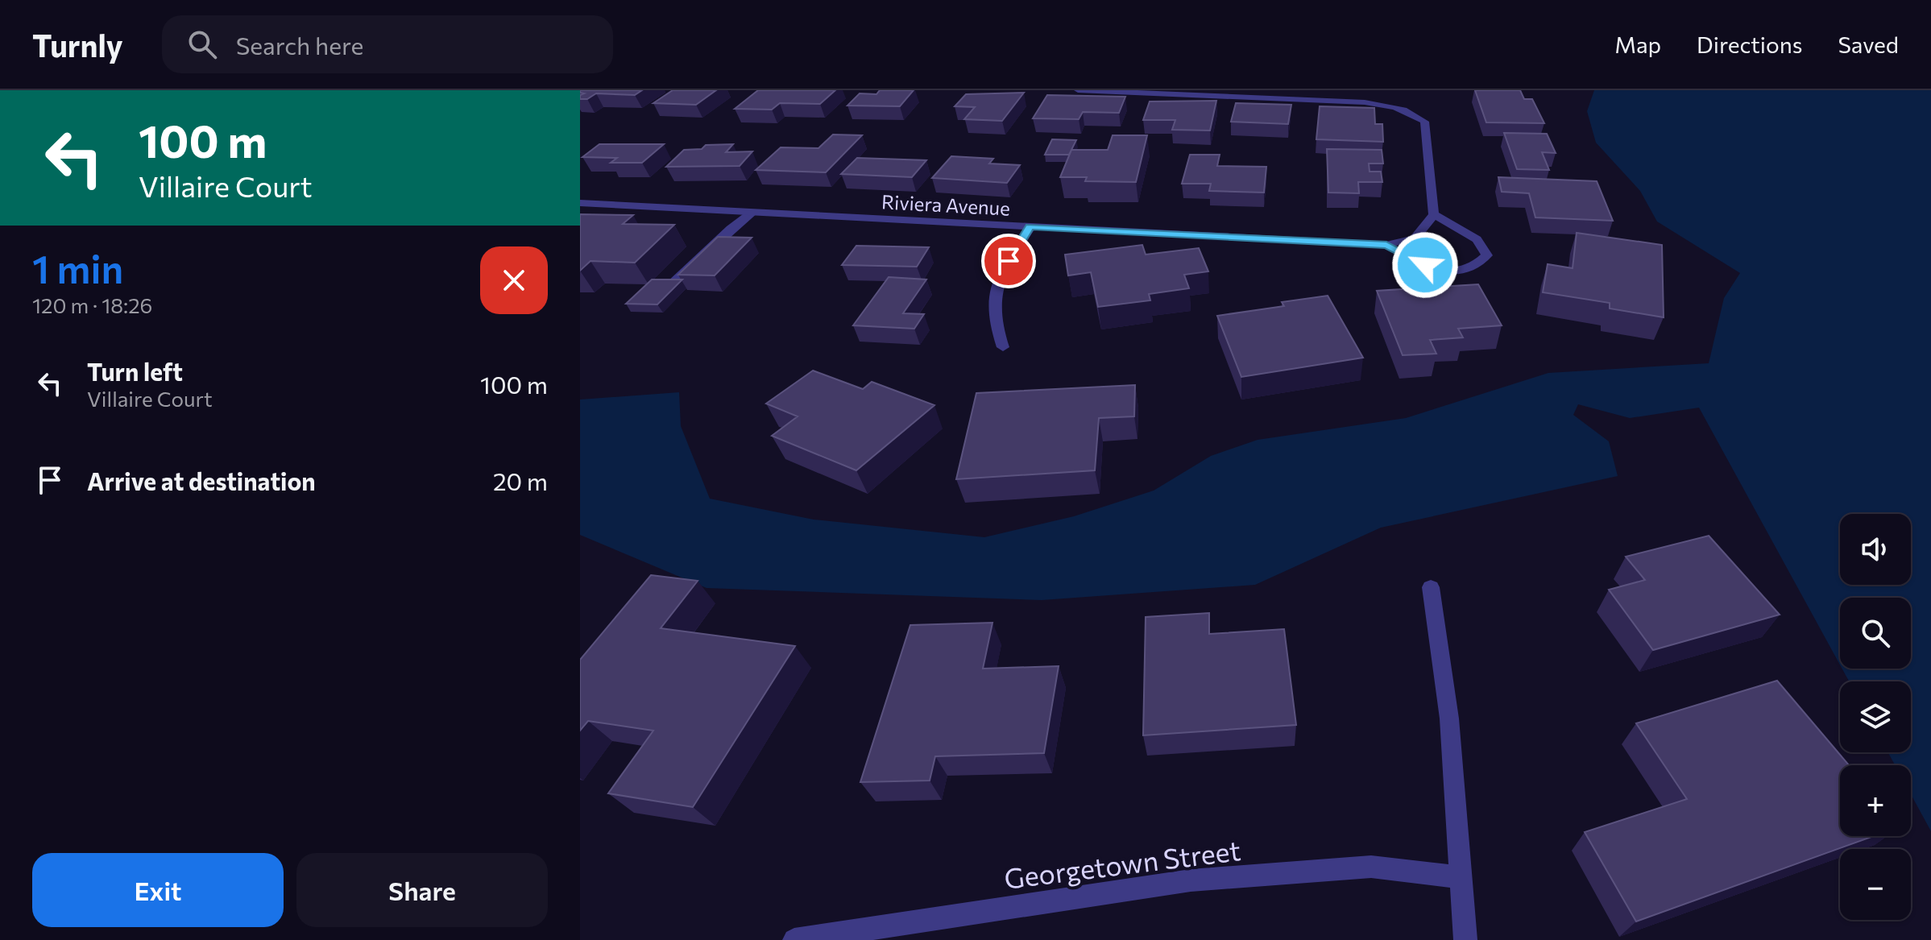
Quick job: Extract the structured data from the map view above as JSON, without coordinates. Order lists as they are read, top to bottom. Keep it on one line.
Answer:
{"streets":{"street":["Riviera Avenue","Georgetown Street"]},"page":{"header":"Turnly","search":"Search here","nav":["Map","Directions","Saved"],"turn":["100 m","Villaire Court"],"heading":["1 min","120 m · 18:26"],"list":[{"name":"Turn left","note":"Villaire Court","value":"100 m"},{"name":"Arrive at destination","value":"20 m"}],"map_buttons":["+","−"],"buttons":["Exit","Share"]}}
